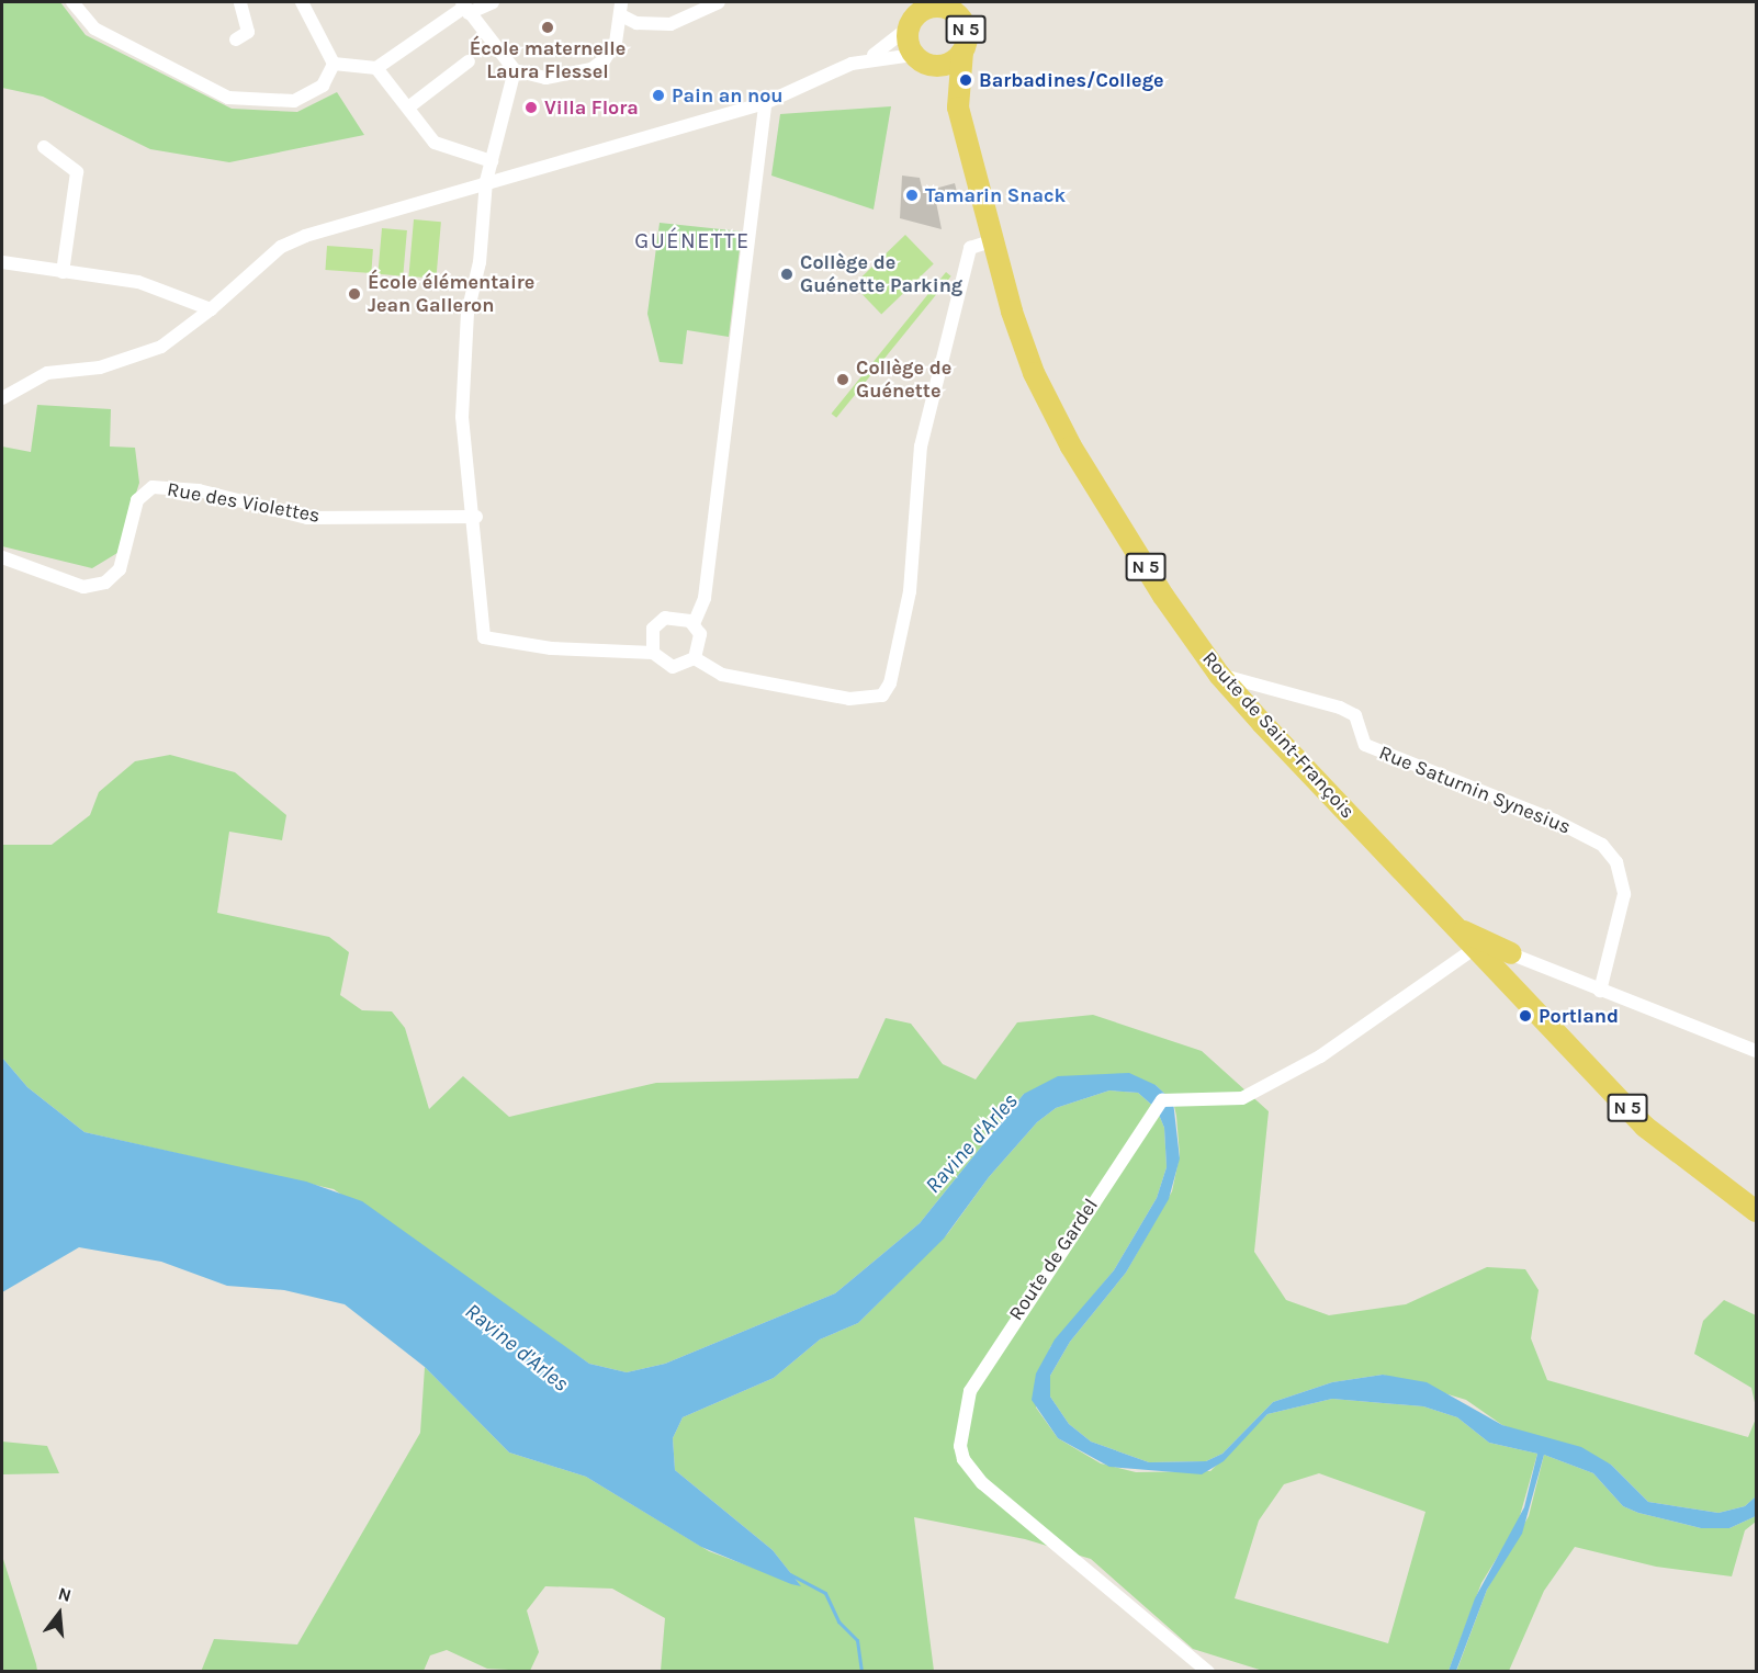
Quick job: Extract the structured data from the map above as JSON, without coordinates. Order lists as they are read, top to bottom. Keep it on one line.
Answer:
{"streets":{"main road":["N 5","Route de Saint-François"],"street":["Rue des Violettes","Rue Saturnin Synesius","Route de Gardel"]},"crossings":[["N 5","Route de Saint-François"],["Route de Saint-François","Rue Saturnin Synesius"],["Route de Saint-François","Route de Gardel"]],"districts":["GUÉNETTE"],"water":["Ravine d'Arles"],"places":["École maternelle Laura Flessel","Barbadines/College","Pain an nou","Villa Flora","Tamarin Snack","Collège de Guénette Parking","École élémentaire Jean Galleron","Collège de Guénette","Portland"],"north":"top"}
